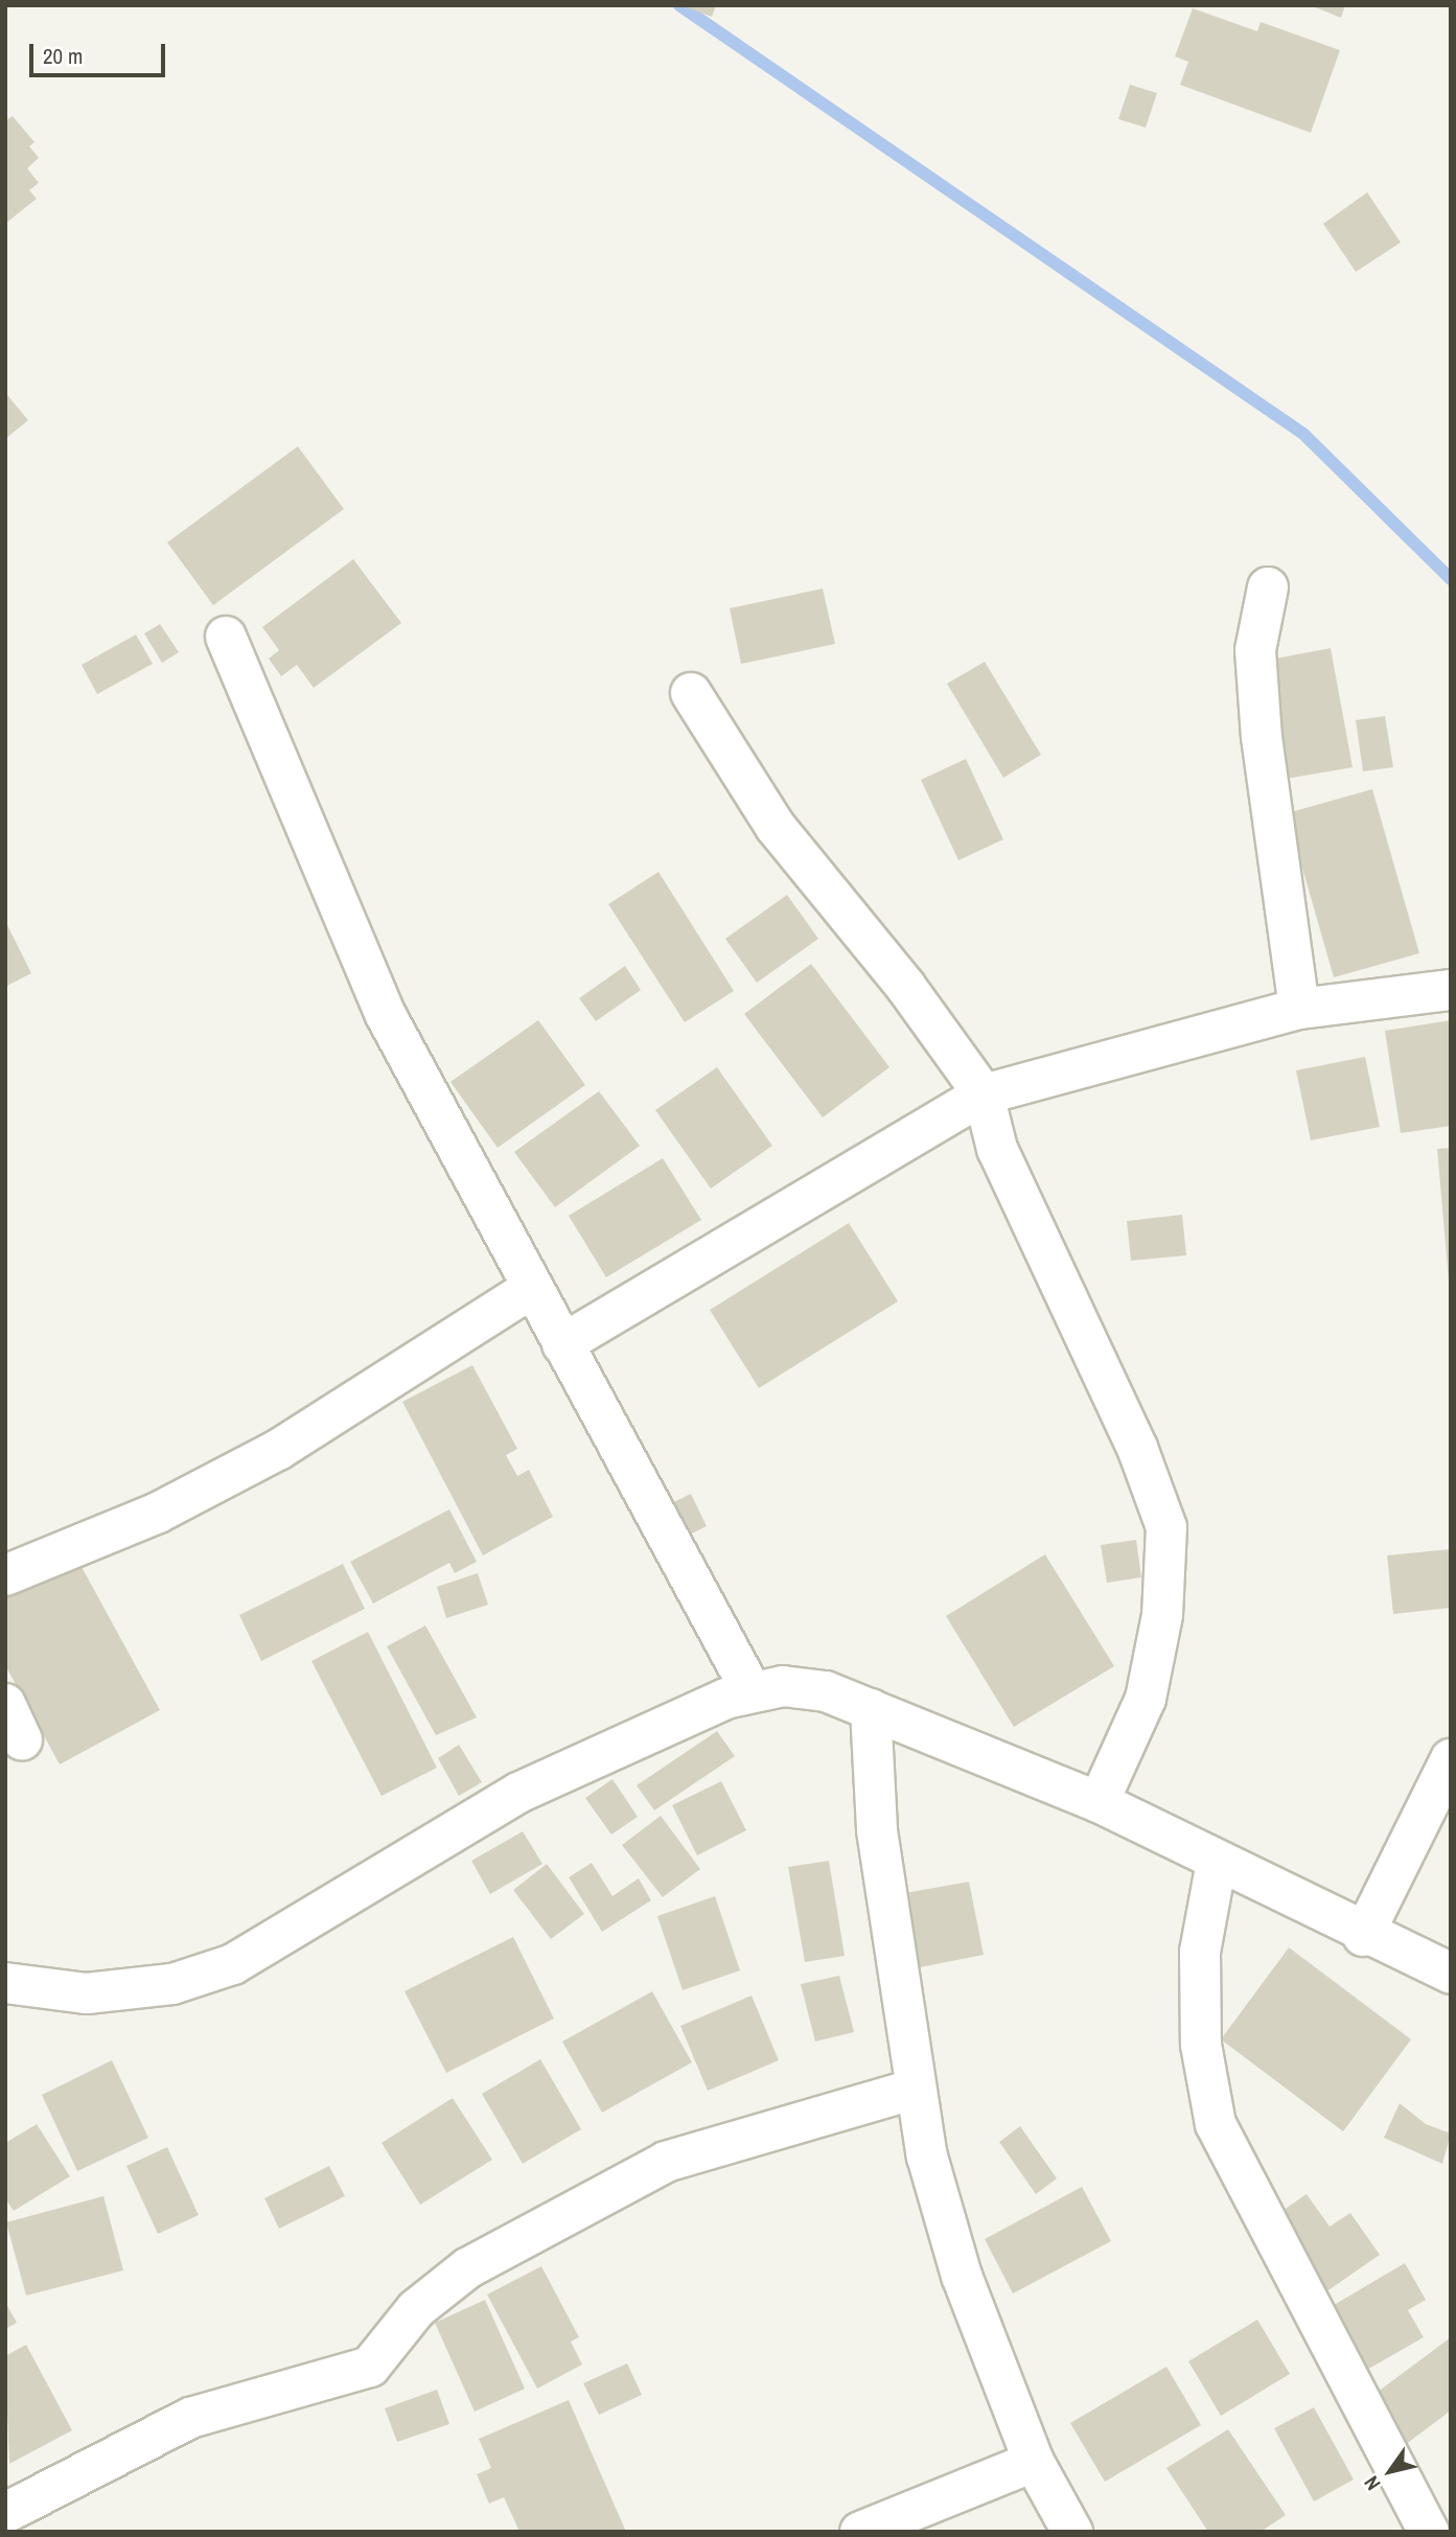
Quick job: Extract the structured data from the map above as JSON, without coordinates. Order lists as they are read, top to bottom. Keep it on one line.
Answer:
{"scale_bar":"20 m","north":"bottom left"}
